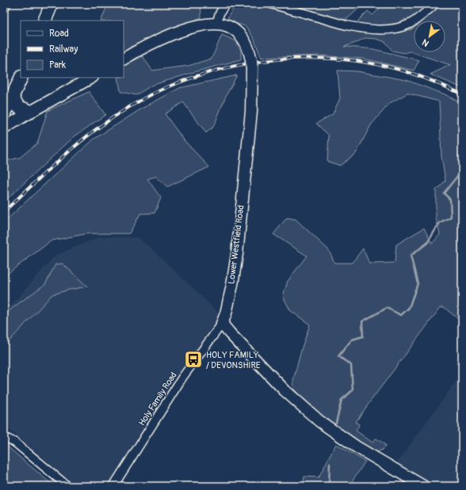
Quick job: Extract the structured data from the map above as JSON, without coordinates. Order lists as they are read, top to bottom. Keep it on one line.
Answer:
{"streets":{"street":["Lower Westfield Road","Holy Family Road"]},"crossings":[["Lower Westfield Road","Holy Family Road"]],"places":{"bus stop":["HOLY FAMILY / DEVONSHIRE"]},"legend":["Road","Railway","Park"],"north":"bottom left"}
